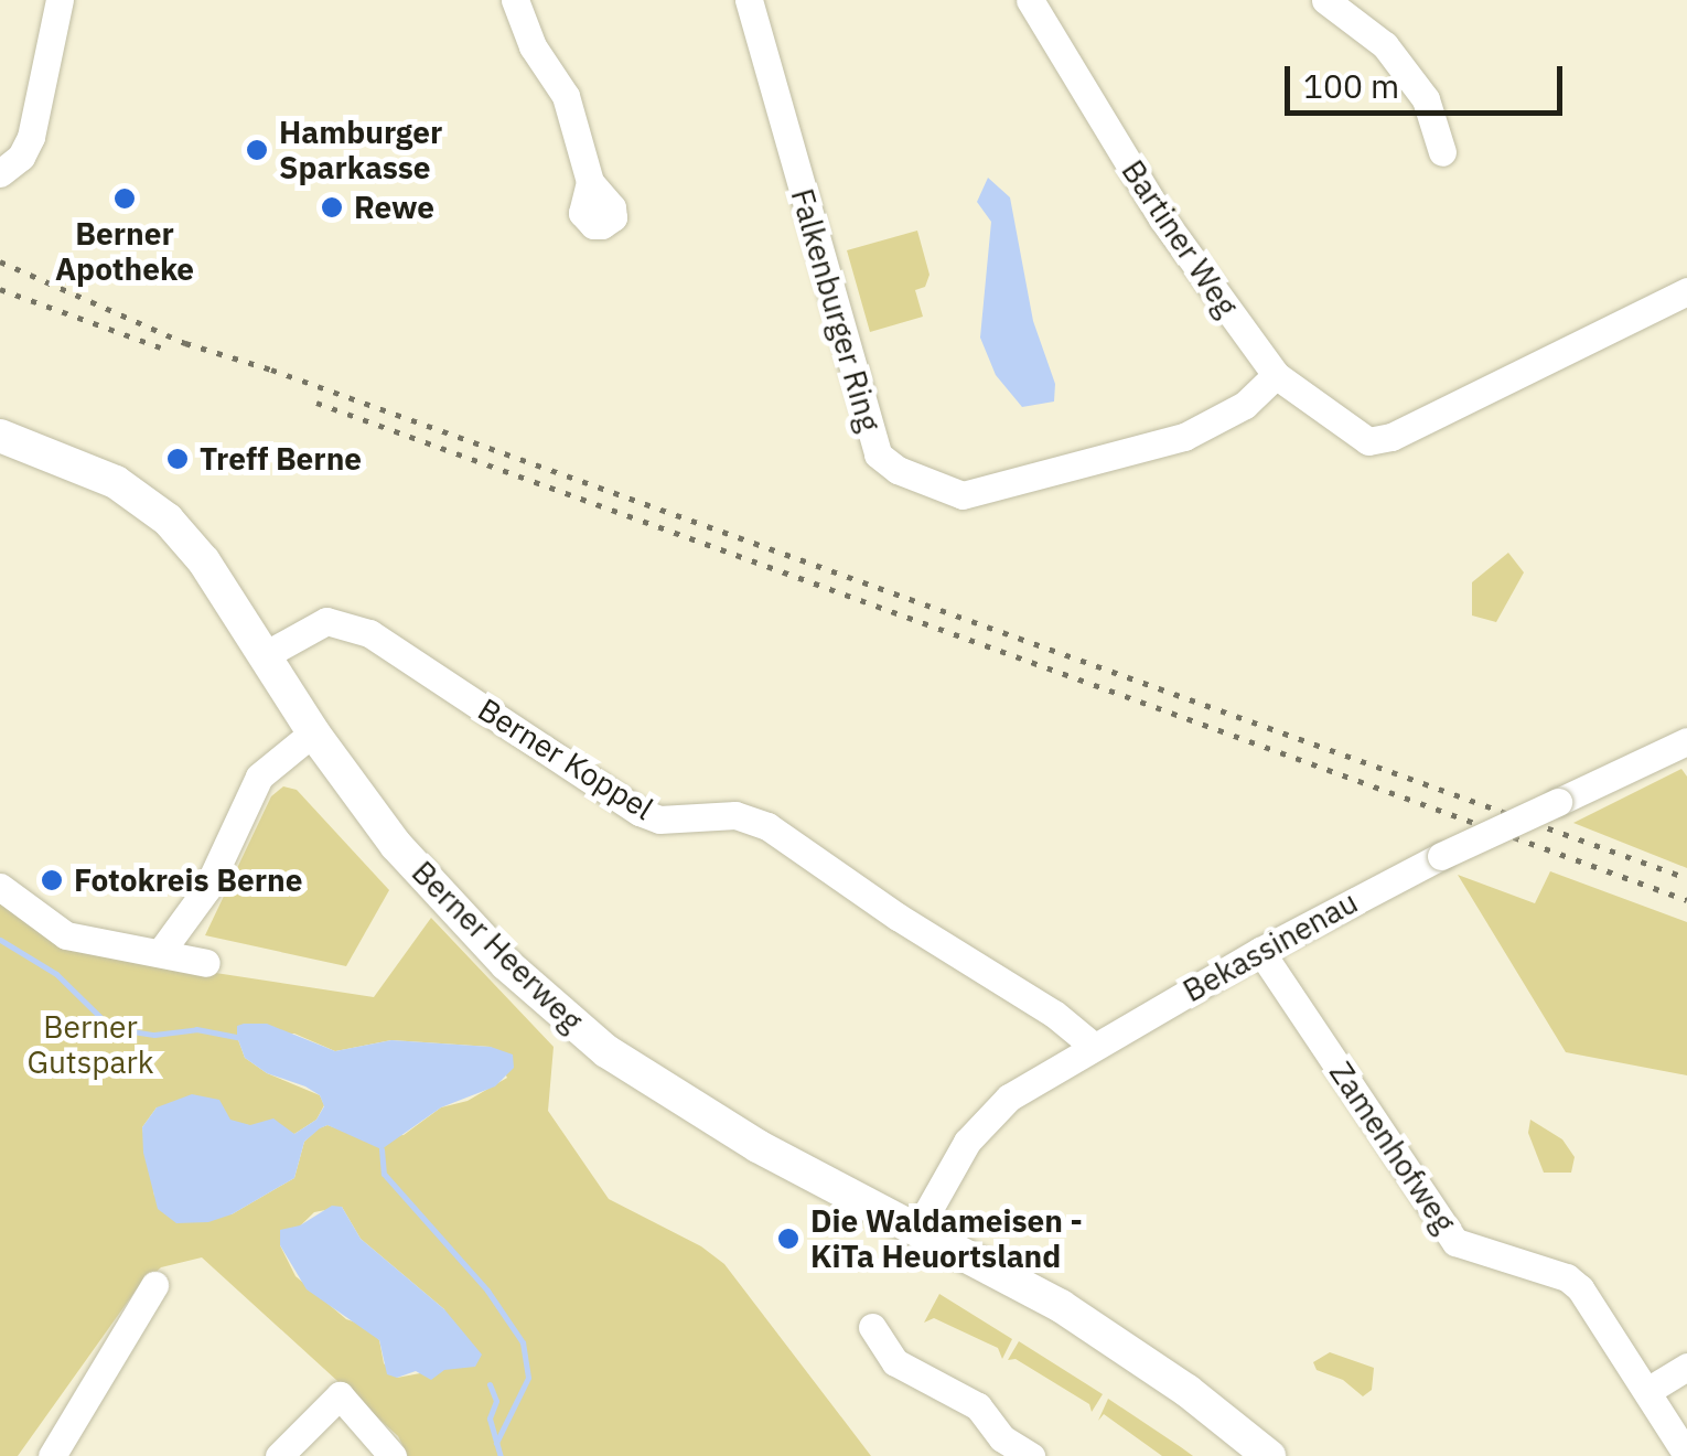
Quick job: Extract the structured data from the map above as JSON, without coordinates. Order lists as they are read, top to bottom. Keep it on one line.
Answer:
{"streets":{"main road":["Berner Heerweg"],"street":["Bartiner Weg","Falkenburger Ring","Berner Koppel","Bekassinenau","Zamenhofweg"]},"crossings":[["Bartiner Weg","Falkenburger Ring"],["Berner Koppel","Berner Heerweg"],["Berner Koppel","Bekassinenau"],["Berner Heerweg","Bekassinenau"],["Bekassinenau","Zamenhofweg"]],"parks":["Berner Gutspark"],"places":["Hamburger Sparkasse","Berner Apotheke","Rewe","Treff Berne","Fotokreis Berne","Die Waldameisen - KiTa Heuortsland"],"scale_bar":"100 m"}
